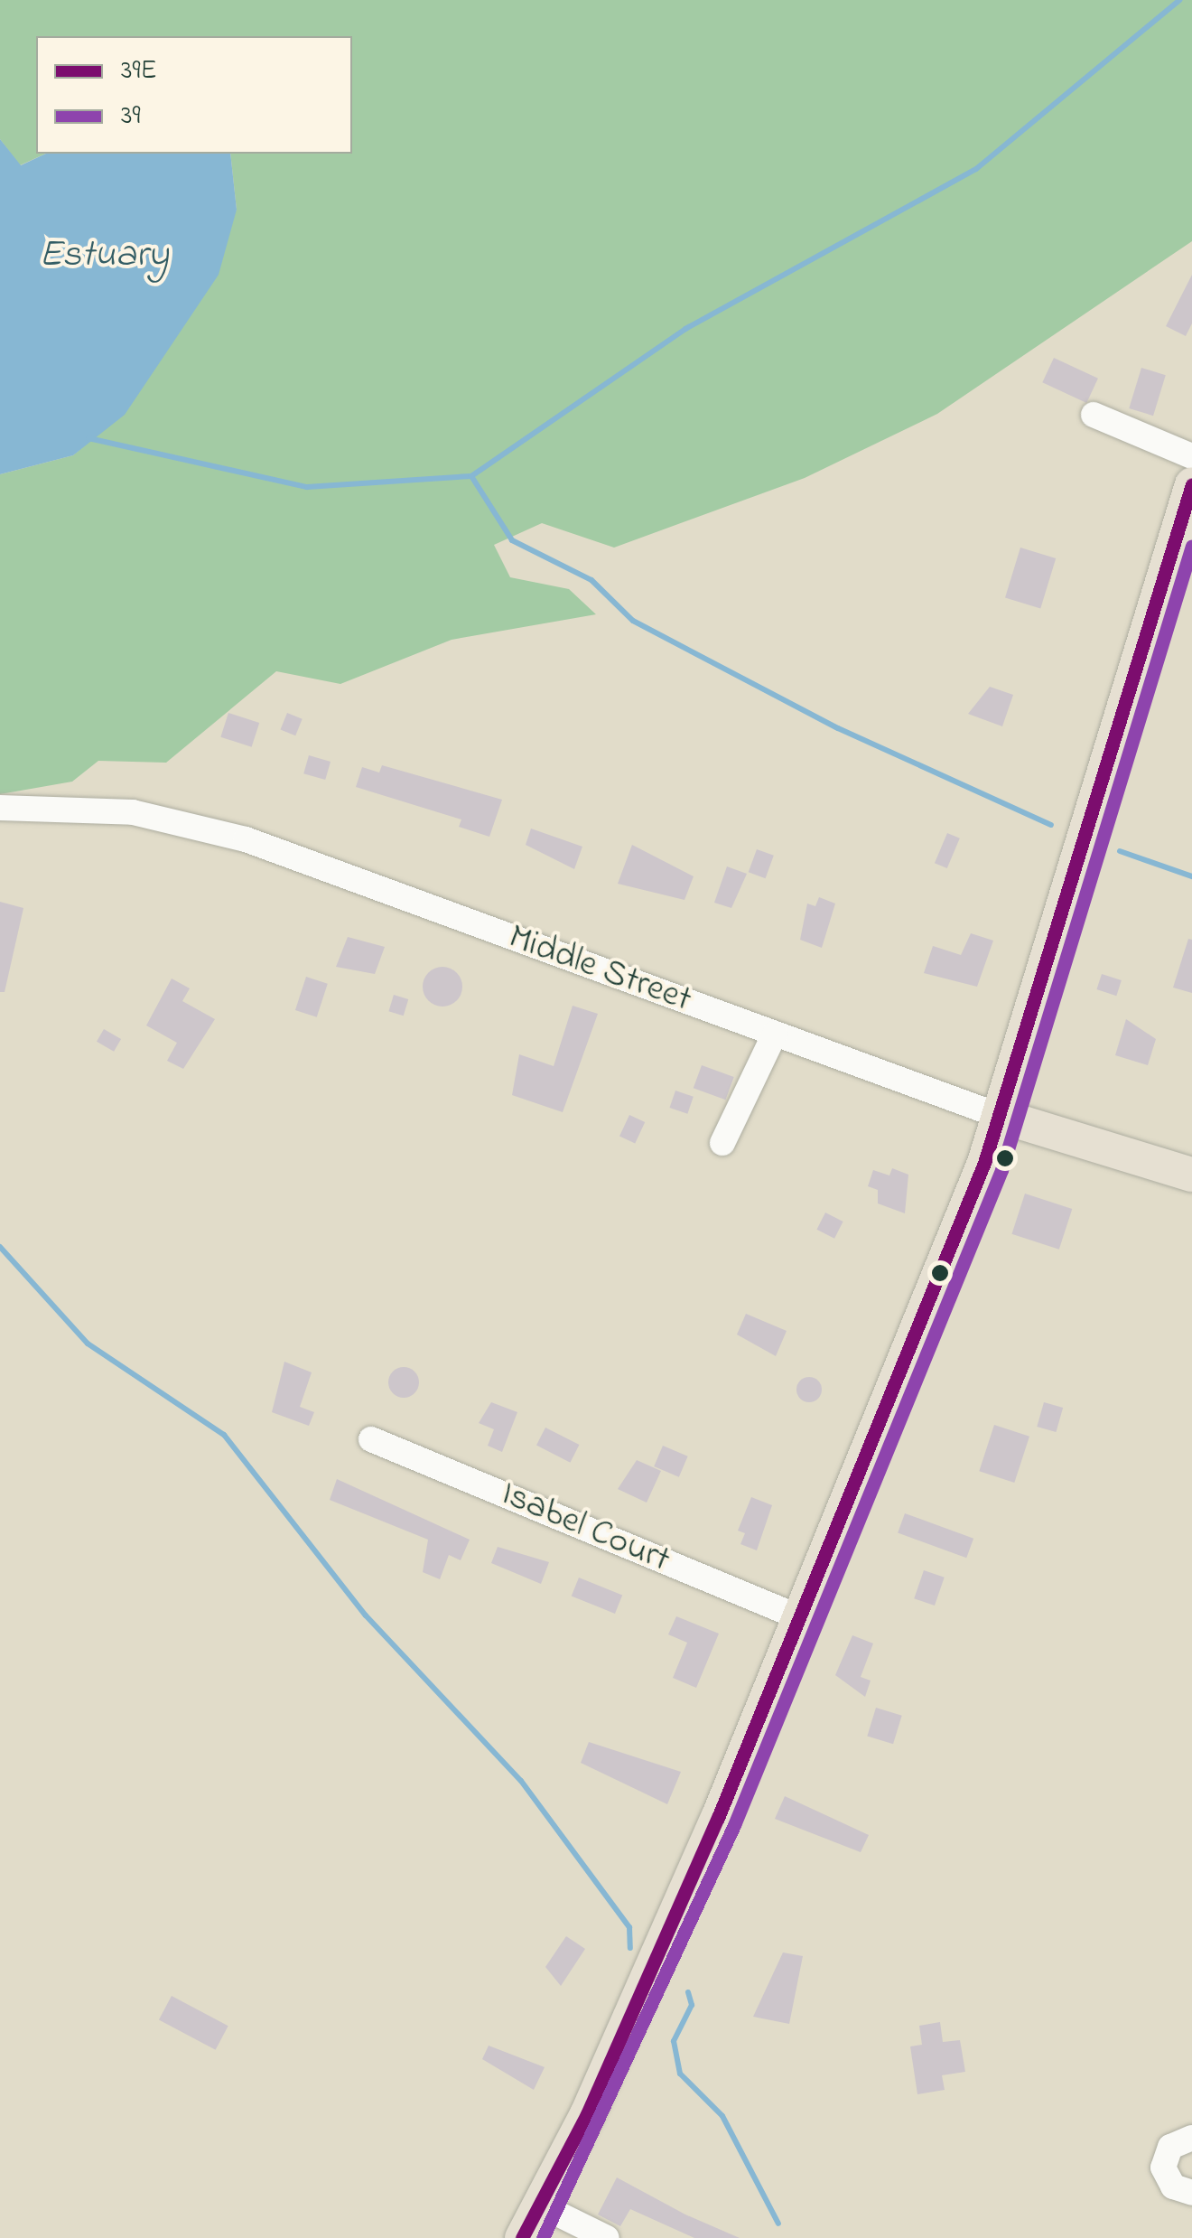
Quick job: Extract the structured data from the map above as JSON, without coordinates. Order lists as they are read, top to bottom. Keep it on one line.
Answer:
{"streets":{"main road":["Middle Street"],"street":["Isabel Court"]},"water":["Estuary"],"lines":["transit line 39E","transit line 39"],"legend":["39E","39"]}
